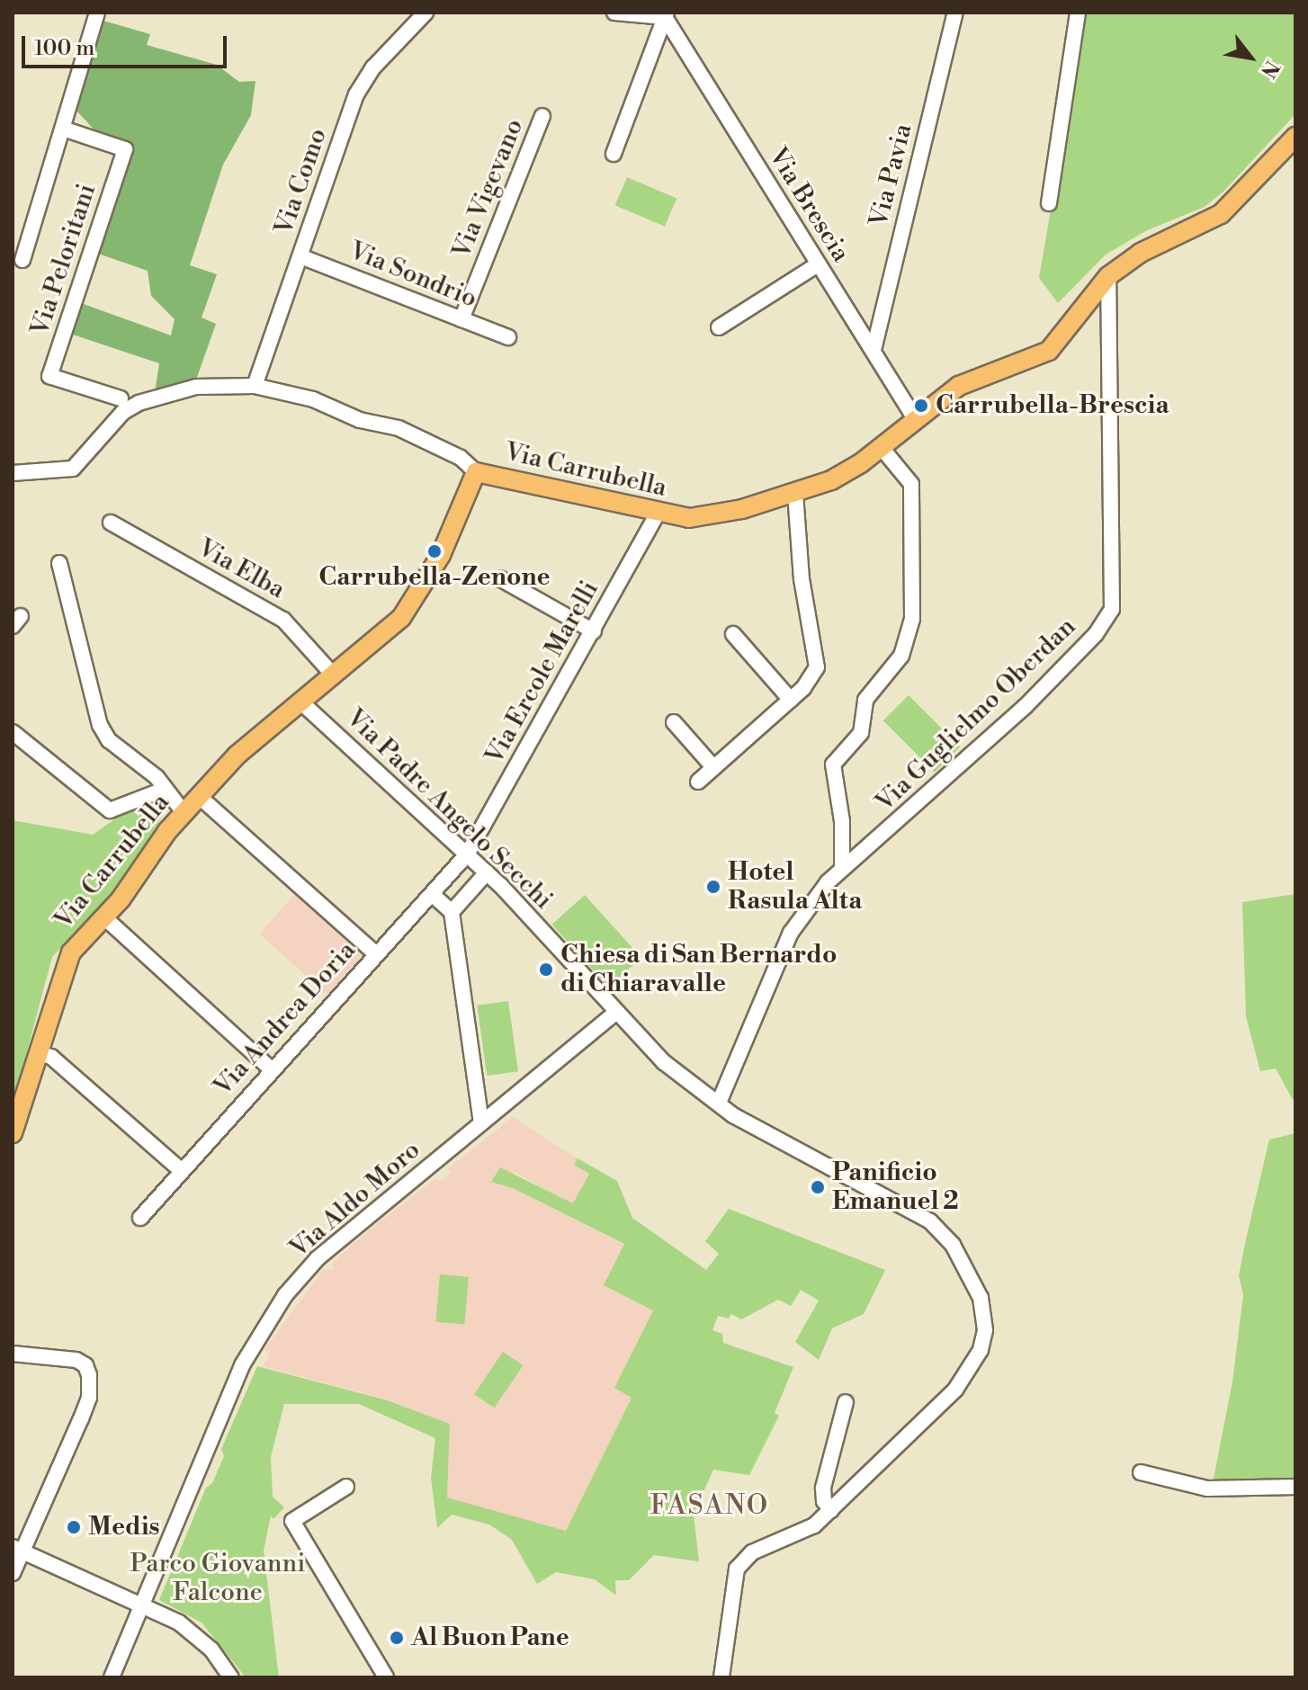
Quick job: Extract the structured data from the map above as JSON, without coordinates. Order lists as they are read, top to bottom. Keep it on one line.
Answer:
{"streets":{"main road":["Via Carrubella"],"street":["Via Pavia","Via Como","Via Vigevano","Via Brescia","Via Peloritani","Via Sondrio","Via Elba","Via Ercole Marelli","Via Guglielmo Oberdan","Via Padre Angelo Secchi","Via Andrea Doria","Via Aldo Moro"]},"crossings":[["Via Pavia","Via Brescia"],["Via Como","Via Sondrio"],["Via Vigevano","Via Sondrio"],["Via Brescia","Via Carrubella"],["Via Carrubella","Via Elba"],["Via Carrubella","Via Ercole Marelli"],["Via Carrubella","Via Guglielmo Oberdan"],["Via Carrubella","Via Padre Angelo Secchi"],["Via Ercole Marelli","Via Padre Angelo Secchi"],["Via Ercole Marelli","Via Andrea Doria"],["Via Guglielmo Oberdan","Via Padre Angelo Secchi"],["Via Padre Angelo Secchi","Via Andrea Doria"],["Via Padre Angelo Secchi","Via Aldo Moro"]],"districts":["FASANO"],"parks":["Parco Giovanni Falcone"],"places":["Carrubella-Brescia","Carrubella-Zenone","Hotel Rasula Alta","Chiesa di San Bernardo di Chiaravalle","Panificio Emanuel 2","Medis","Al Buon Pane"],"scale_bar":"100 m","north":"bottom right"}
